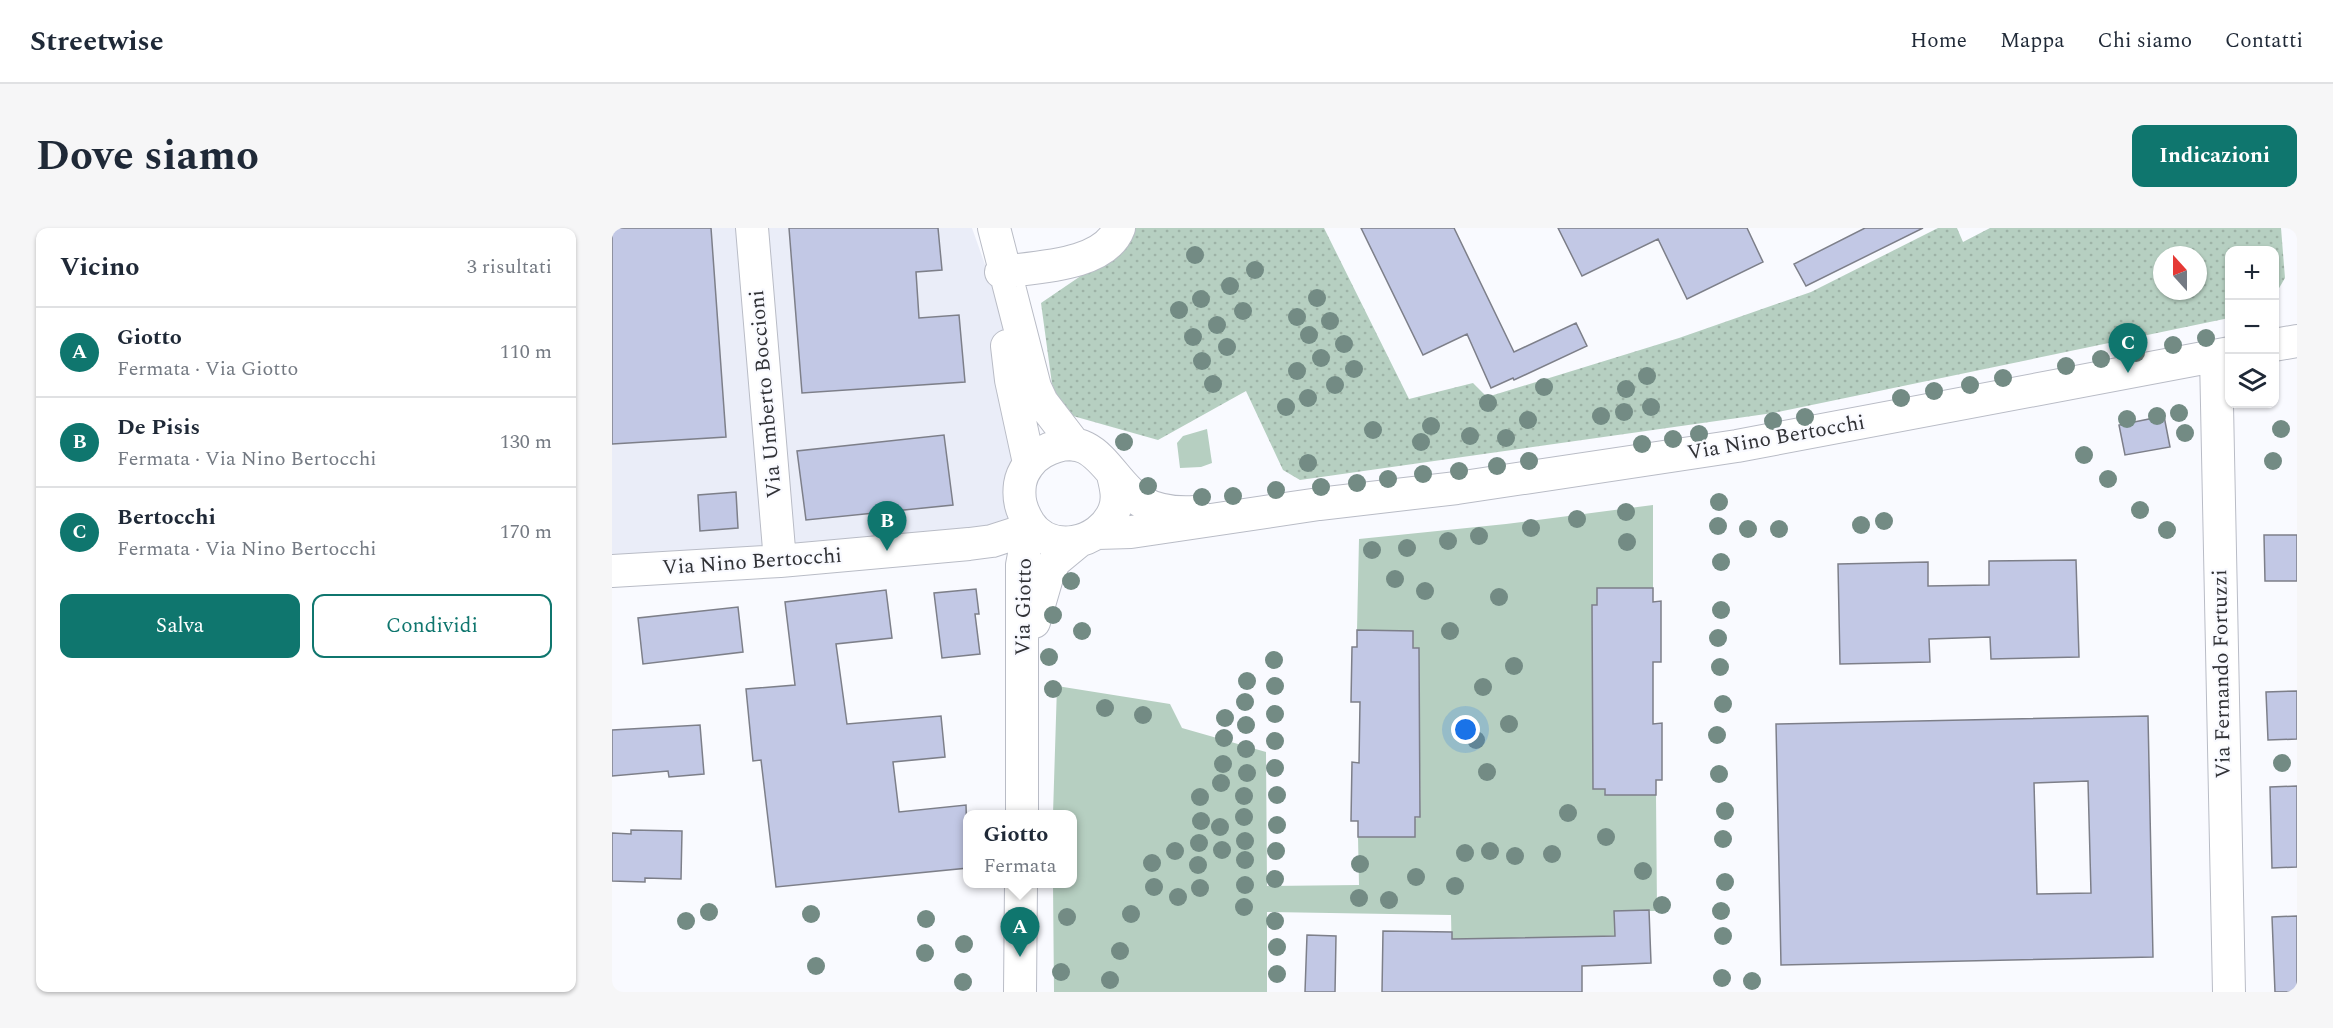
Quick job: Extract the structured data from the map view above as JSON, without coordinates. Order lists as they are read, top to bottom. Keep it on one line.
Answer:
{"streets":{"street":["Via Umberto Boccioni","Via Nino Bertocchi","Via Giotto","Via Fernando Fortuzzi"]},"crossings":[["Via Umberto Boccioni","Via Nino Bertocchi"],["Via Nino Bertocchi","Via Giotto"],["Via Nino Bertocchi","Via Fernando Fortuzzi"]],"north":"top","page":{"header":"Streetwise","nav":["Home","Mappa","Chi siamo","Contatti"],"title":"Dove siamo","buttons":["Indicazioni",["Salva","Condividi"]],"heading":["Vicino","3 risultati"],"map_buttons":["+","−"],"list":[{"mark":"A","name":"Giotto","note":"Fermata · Via Giotto","value":"110 m"},{"mark":"B","name":"De Pisis","note":"Fermata · Via Nino Bertocchi","value":"130 m"},{"mark":"C","name":"Bertocchi","note":"Fermata · Via Nino Bertocchi","value":"170 m"}],"pins":["C","B","A"],"popup":["Giotto","Fermata"]}}
